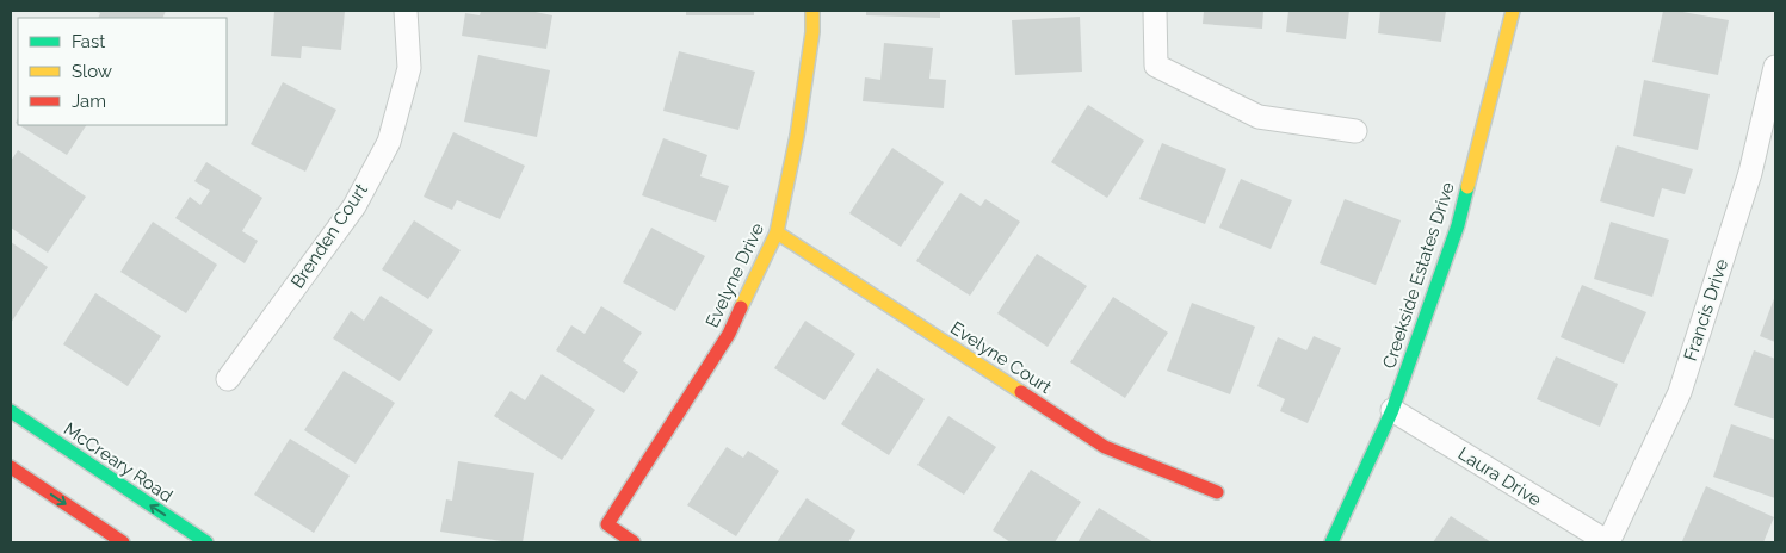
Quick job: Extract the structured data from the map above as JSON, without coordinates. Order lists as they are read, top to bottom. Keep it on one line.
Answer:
{"streets":{"street":["Brenden Court","Evelyne Drive","Creekside Estates Drive","Francis Drive","Evelyne Court","McCreary Road","Laura Drive"]},"crossings":[["Evelyne Drive","Evelyne Court"],["Creekside Estates Drive","Laura Drive"],["Francis Drive","Laura Drive"]],"legend":["Fast","Slow","Jam"]}
